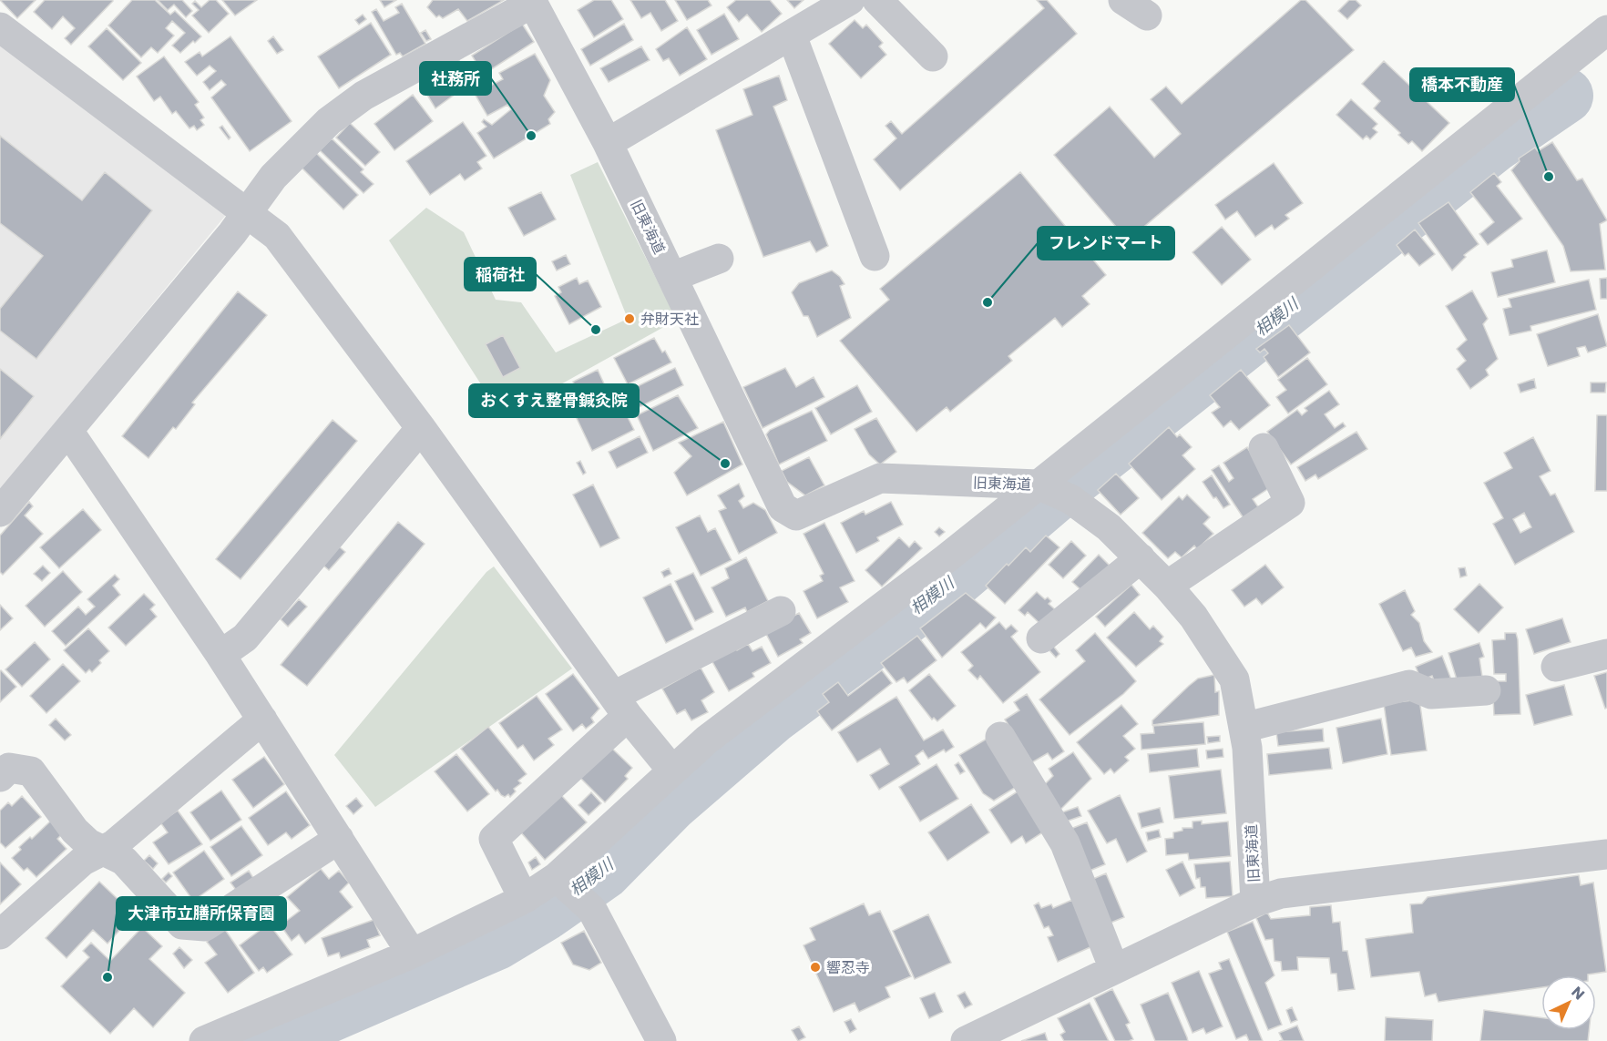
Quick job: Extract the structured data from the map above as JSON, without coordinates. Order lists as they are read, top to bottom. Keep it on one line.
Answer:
{"streets":{"street":["旧東海道"]},"water":["相模川"],"places":["社務所","橋本不動産","フレンドマート","弁財天社","稲荷社","おくすえ整骨鍼灸院","響忍寺","大津市立膳所保育園"],"north":"top right"}
